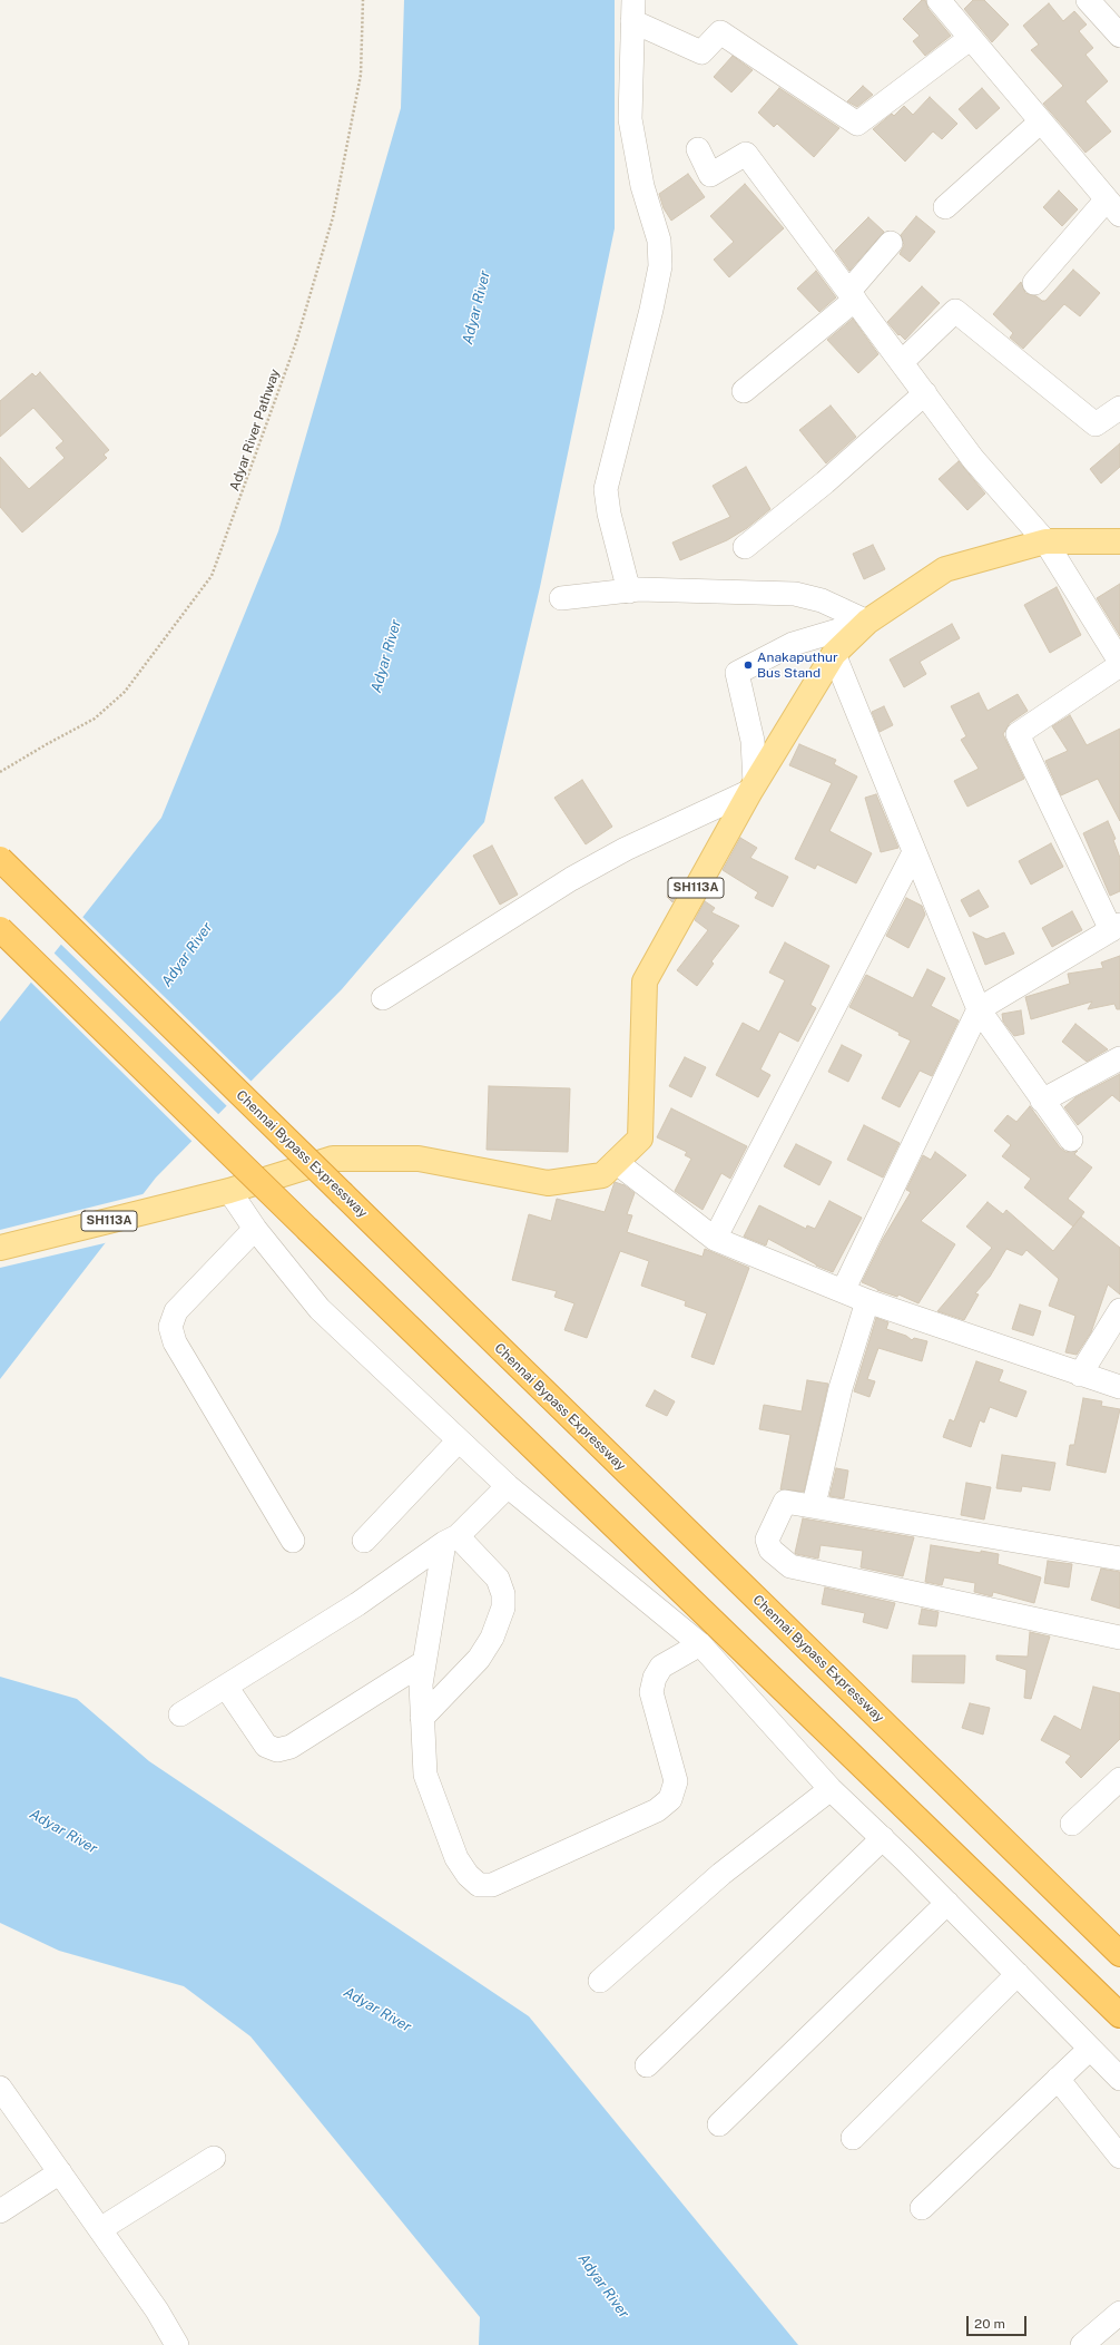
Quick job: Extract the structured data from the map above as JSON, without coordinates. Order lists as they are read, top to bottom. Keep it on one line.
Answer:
{"streets":{"highway":["Chennai Bypass Expressway"],"main road":["SH113A"],"path":["Adyar River Pathway"]},"water":["Adyar River"],"places":["Anakaputhur Bus Stand"],"scale_bar":"20 m"}
